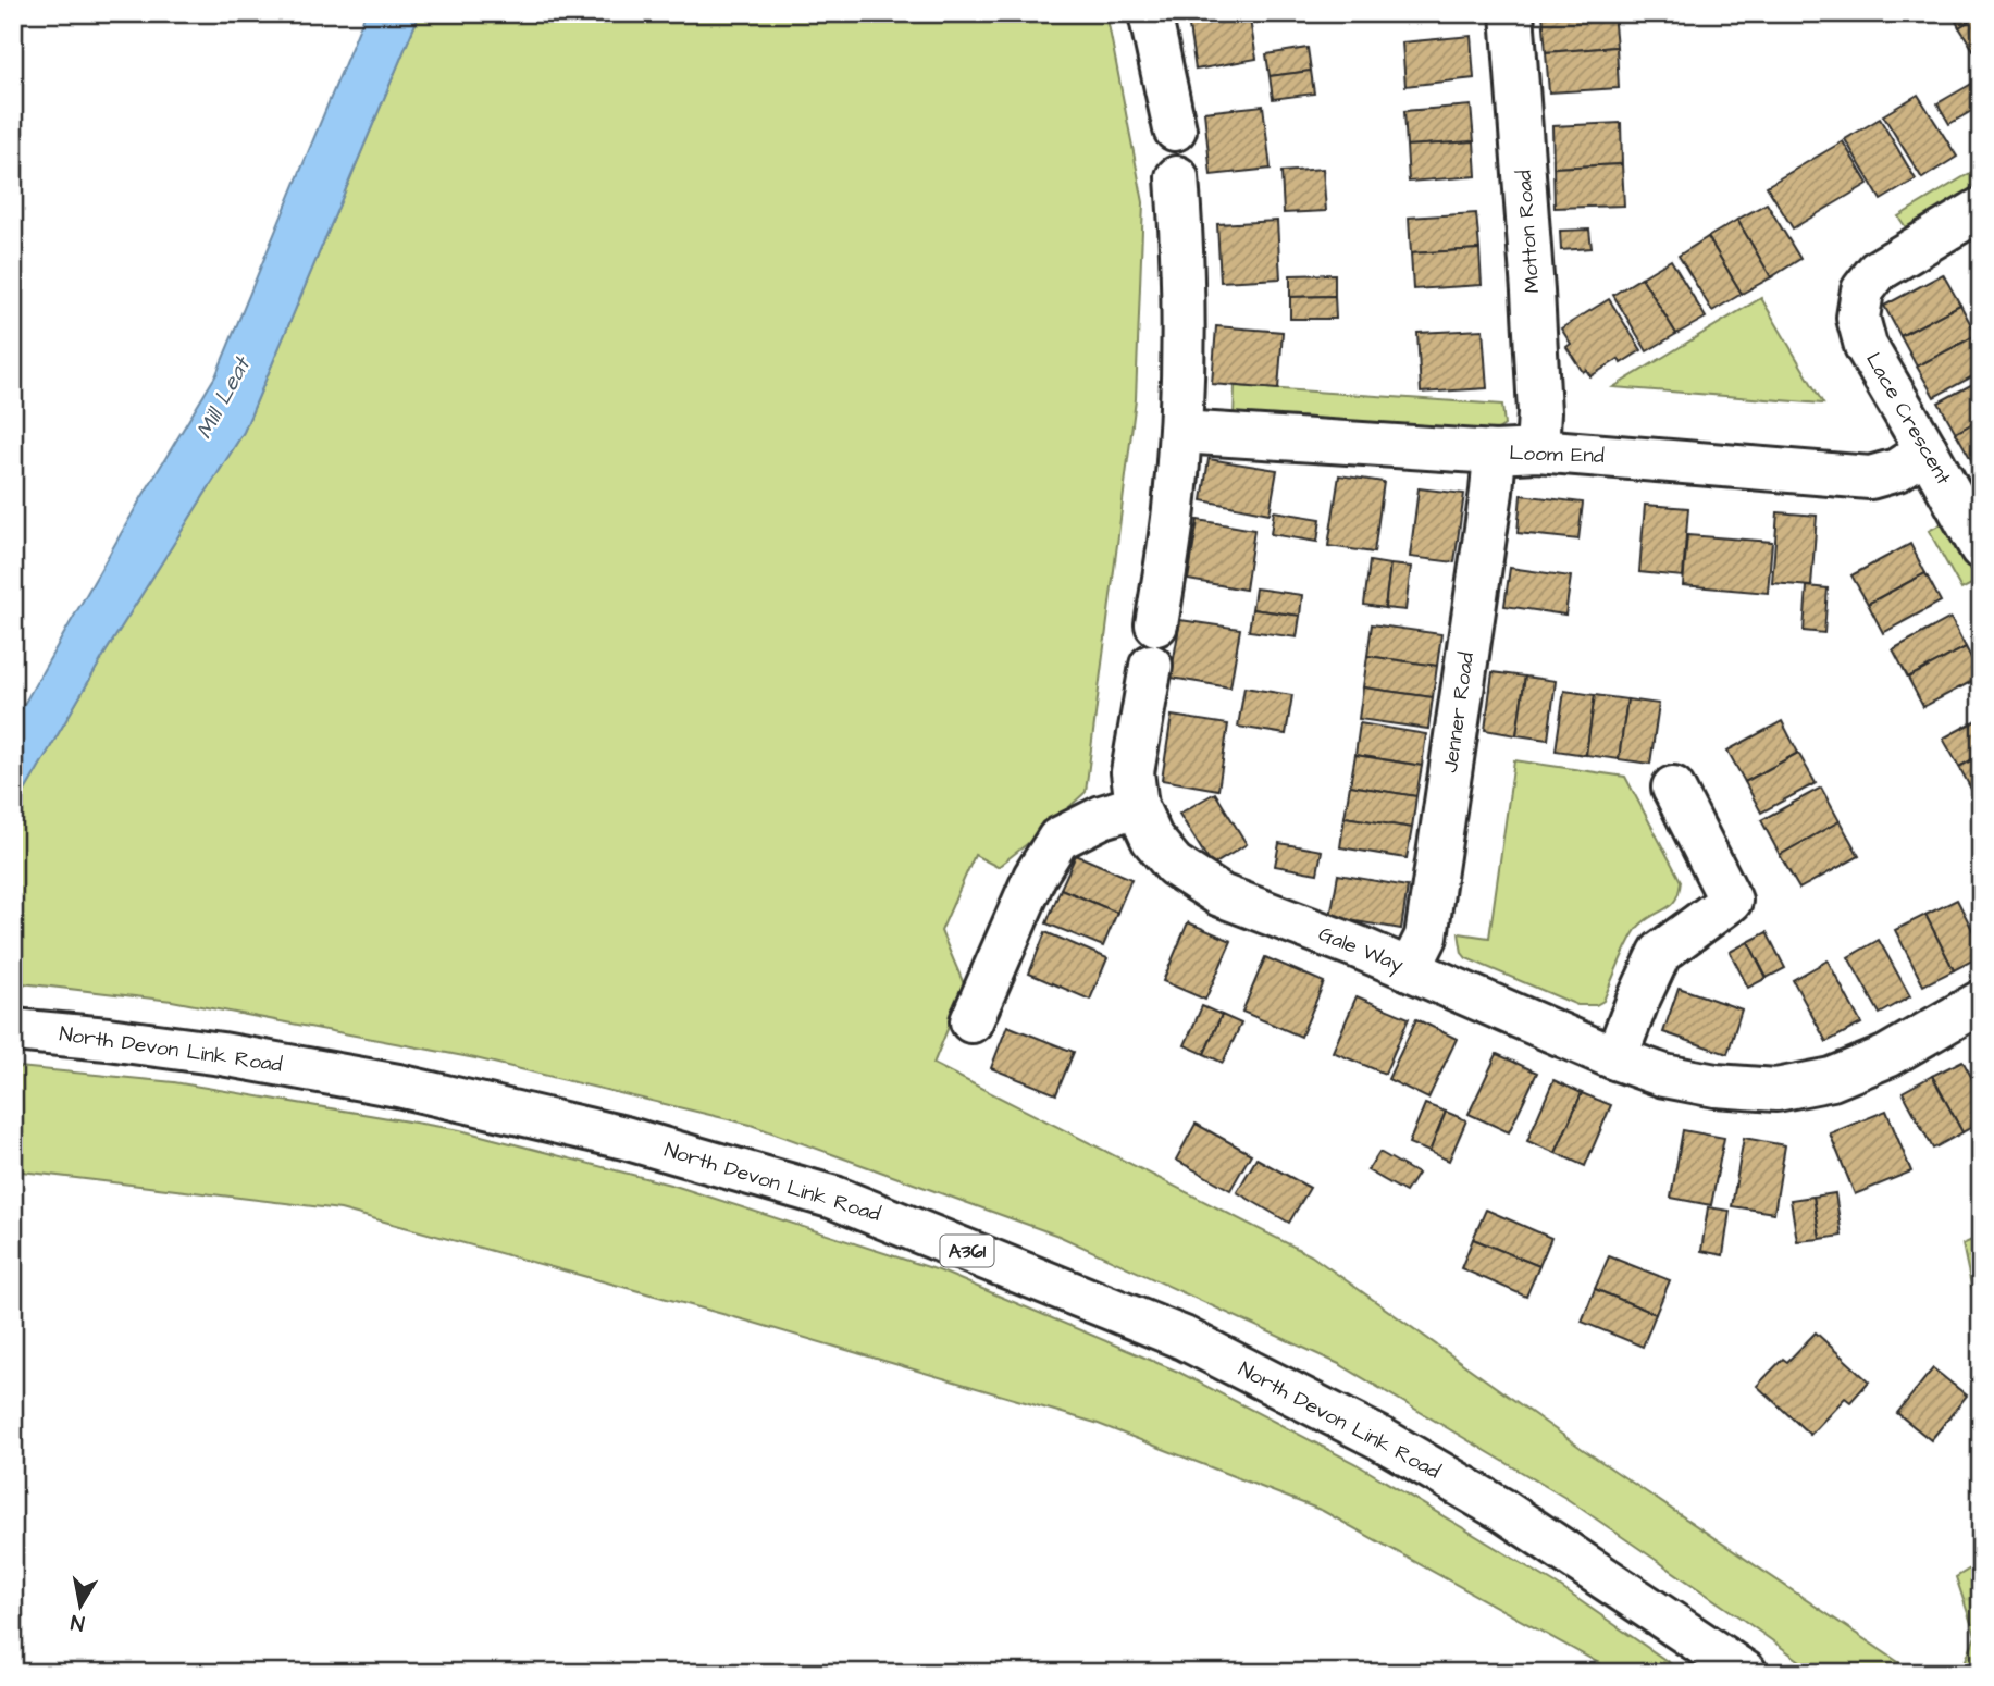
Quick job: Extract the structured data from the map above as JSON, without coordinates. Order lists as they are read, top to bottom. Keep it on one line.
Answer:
{"streets":{"main road":["Motton Road","Lace Crescent","Loom End","Jenner Road","Gale Way","North Devon Link Road","A361"]},"crossings":[["Motton Road","Loom End"],["Lace Crescent","Loom End"],["Loom End","Jenner Road"],["Jenner Road","Gale Way"]],"water":["Mill Leat"],"north":"bottom"}
